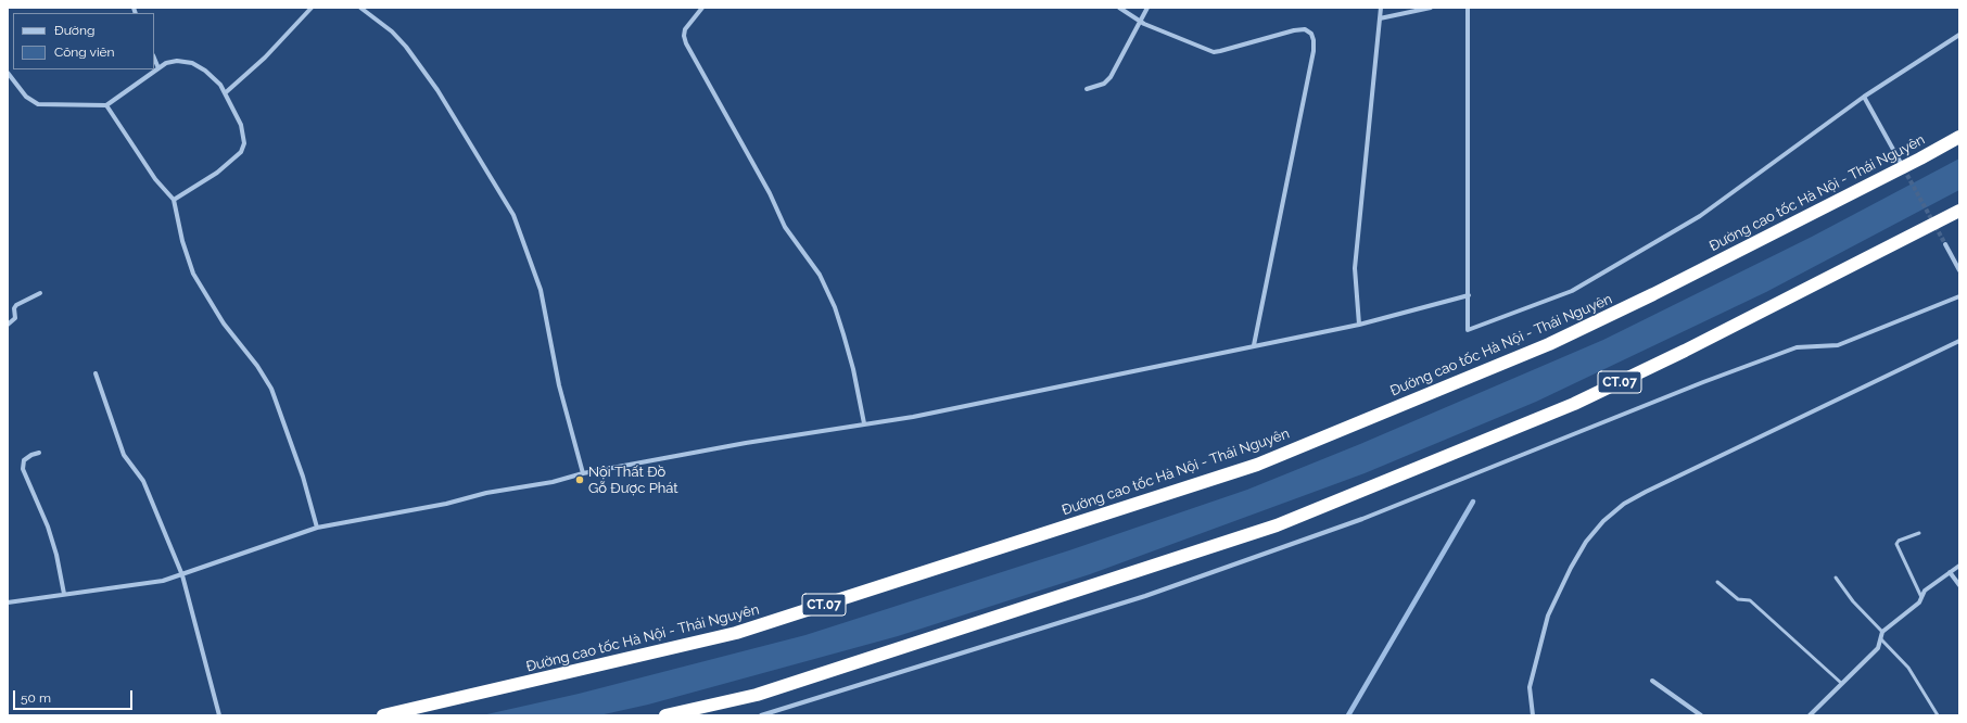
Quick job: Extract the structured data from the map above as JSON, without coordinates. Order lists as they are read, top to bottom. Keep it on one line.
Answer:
{"streets":{"highway":["Đường cao tốc Hà Nội - Thái Nguyên","CT.07"]},"places":["Nội Thất Đồ Gỗ Được Phát"],"legend":["Đường","Công viên"],"scale_bar":"50 m"}
